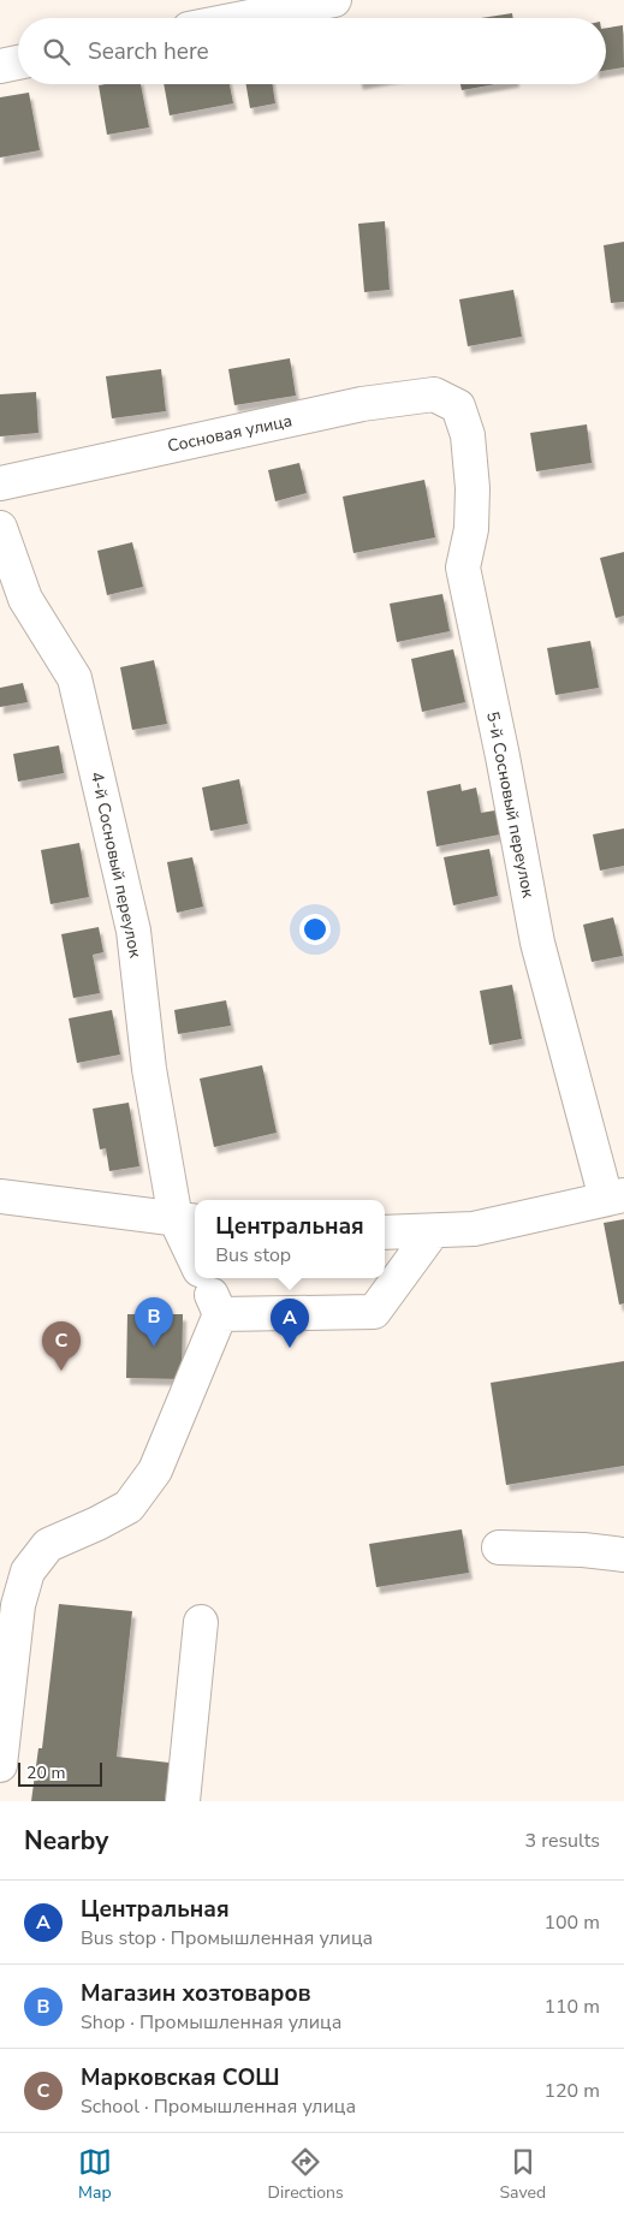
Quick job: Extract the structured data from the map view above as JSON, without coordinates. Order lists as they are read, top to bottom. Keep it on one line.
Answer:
{"streets":{"street":["Сосновая улица","5-й Сосновый переулок","4-й Сосновый переулок"]},"crossings":[["Сосновая улица","5-й Сосновый переулок"]],"scale_bar":"20 m","page":{"search":"Search here","popup":["Центральная","Bus stop"],"pins":["B","A","C"],"scale":"20 m","heading":["Nearby","3 results"],"list":[{"mark":"A","name":"Центральная","note":"Bus stop · Промышленная улица","value":"100 m"},{"mark":"B","name":"Магазин хозтоваров","note":"Shop · Промышленная улица","value":"110 m"},{"mark":"C","name":"Марковская СОШ","note":"School · Промышленная улица","value":"120 m"}],"nav":["Map","Directions","Saved"]}}
